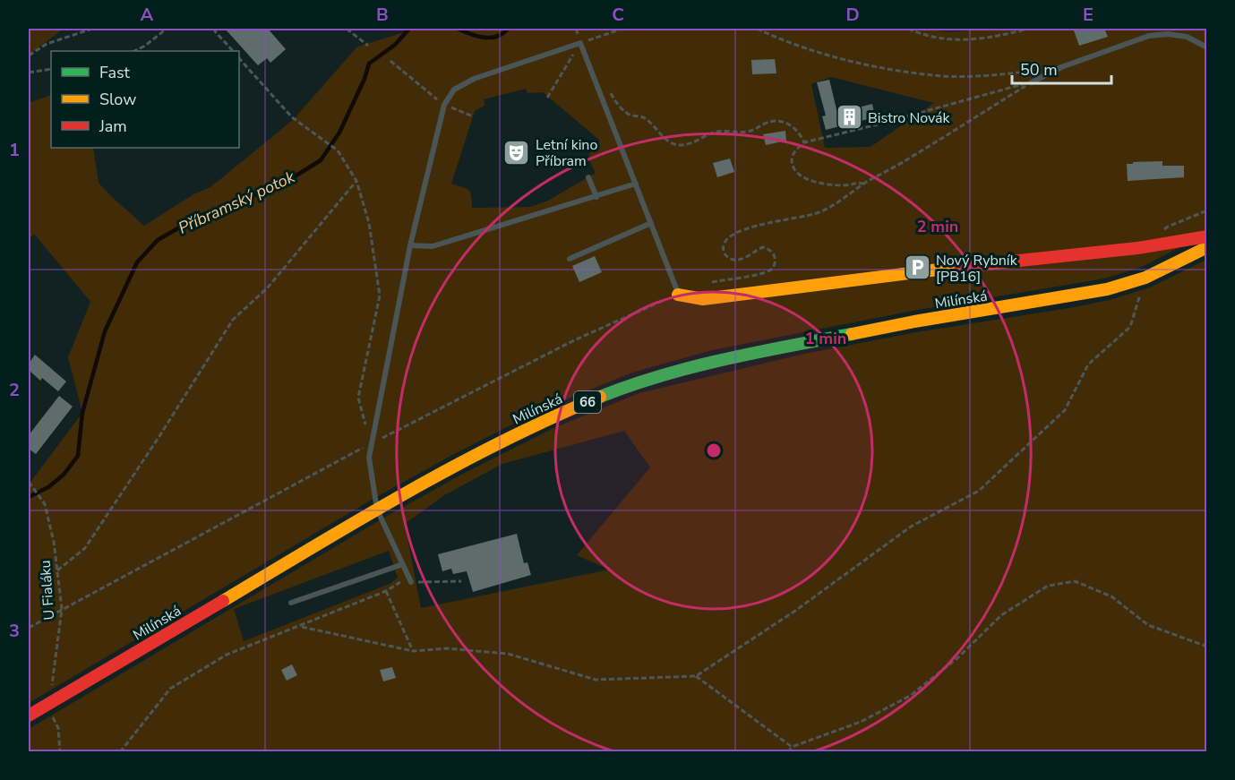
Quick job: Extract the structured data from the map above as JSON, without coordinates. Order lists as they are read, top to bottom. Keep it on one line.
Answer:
{"streets":{"main road":["Milínská","66"],"path":["U Fialáku"]},"crossings":[["Milínská","U Fialáku"]],"water":["Příbramský potok"],"places":{"building":["Bistro Novák"],"theatre":["Letní kino Příbram"],"parking":["Nový Rybník [PB16]"]},"legend":["Fast","Slow","Jam"],"scale_bar":"50 m","grid":{"columns":["A","B","C","D","E"],"rows":["1","2","3"]},"rings":["2 min","1 min"]}
